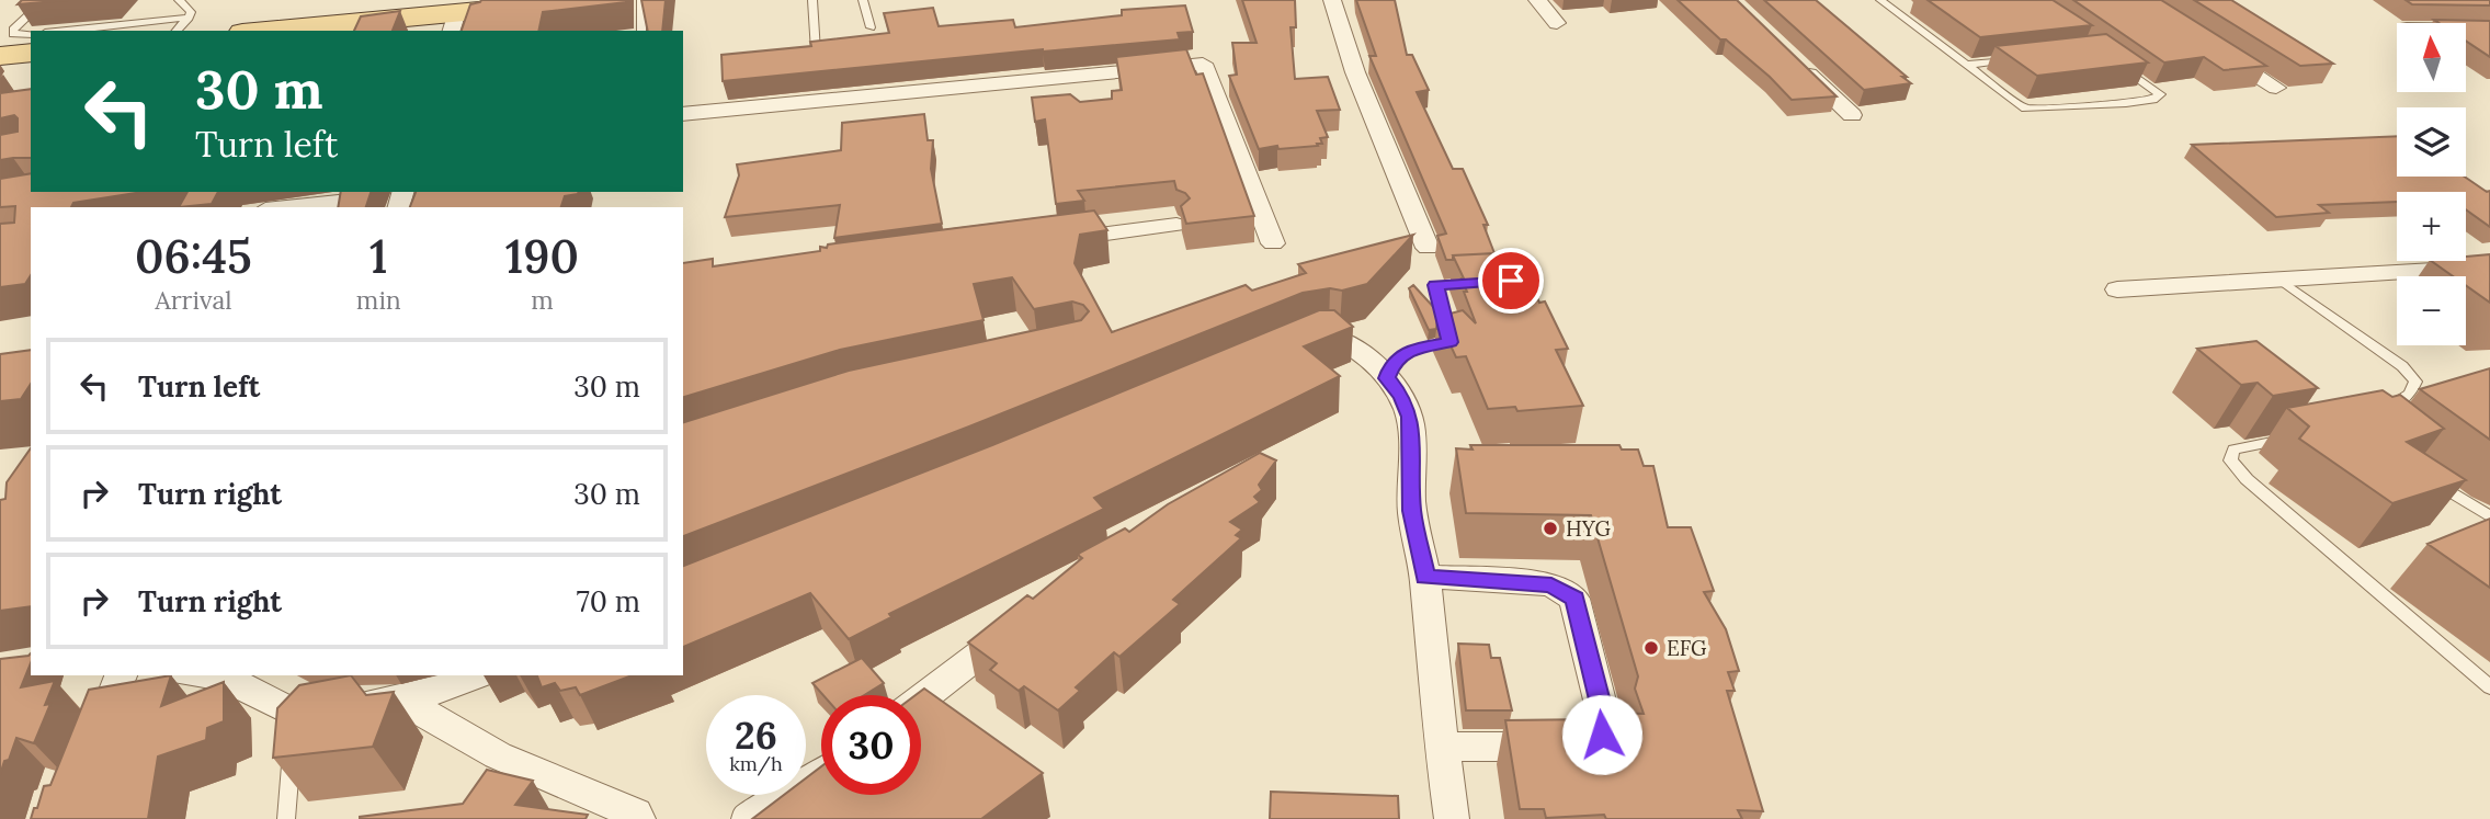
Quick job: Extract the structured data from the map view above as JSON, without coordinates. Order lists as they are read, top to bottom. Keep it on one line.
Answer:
{"places":["HYG","EFG"],"north":"top","page":{"map_buttons":["+","−"],"turn":["30 m","Turn left"],"eta":["06:45","Arrival","1","min","190","m"],"list":[{"name":"Turn left","value":"30 m"},{"name":"Turn right","value":"30 m"},{"name":"Turn right","value":"70 m"}],"speed":"26 km/h","limit":"30"}}
